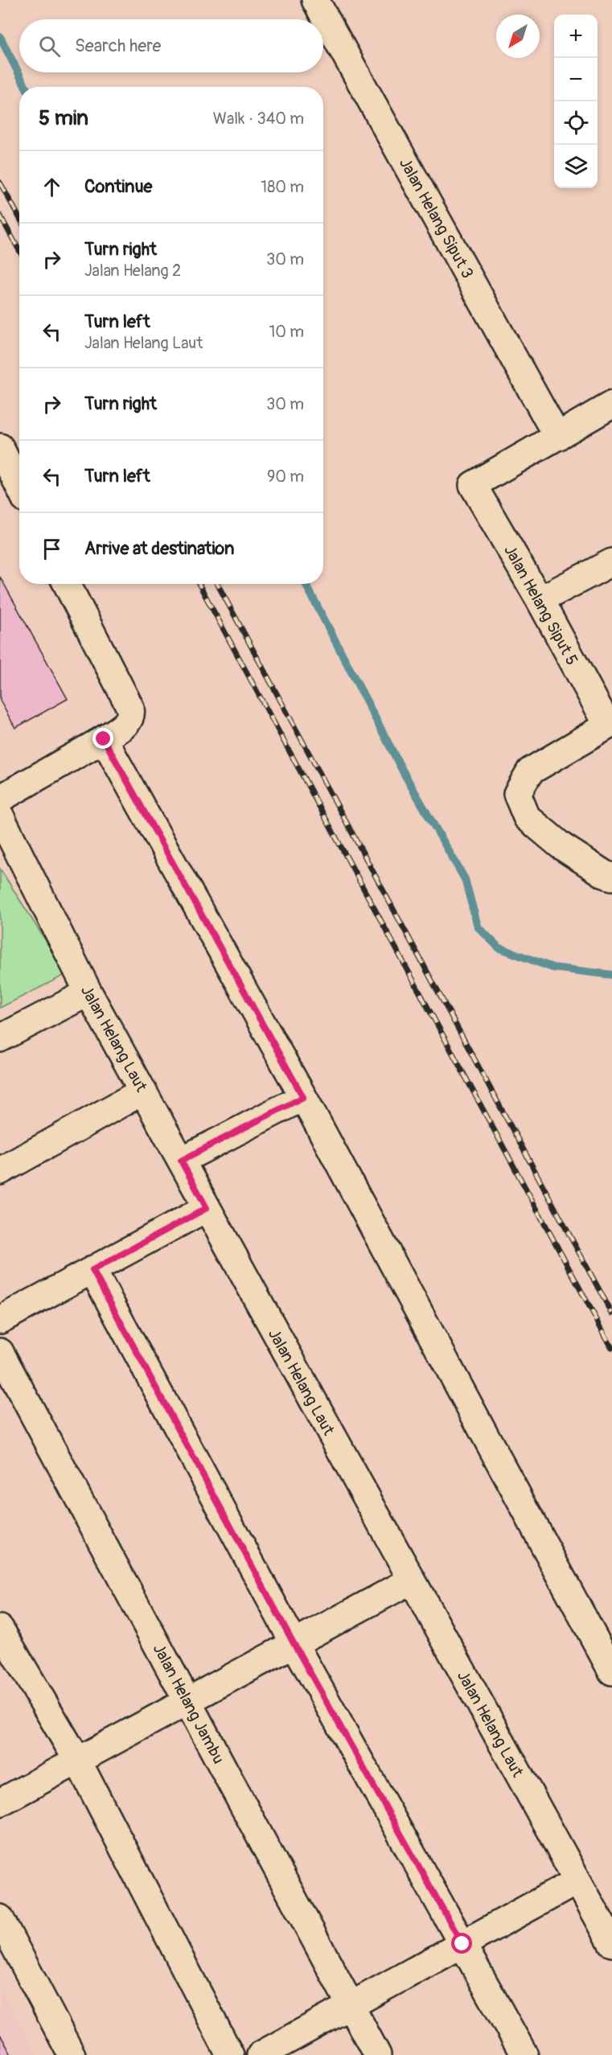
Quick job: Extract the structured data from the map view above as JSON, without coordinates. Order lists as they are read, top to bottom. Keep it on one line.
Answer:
{"streets":{"street":["Jalan Helang Siput 3","Jalan Helang Siput 5","Jalan Helang Laut","Jalan Helang Jambu"]},"crossings":[["Jalan Helang Siput 3","Jalan Helang Siput 5"]],"north":"bottom left","page":{"map_buttons":["+","−"],"search":"Search here","heading":["5 min","Walk · 340 m"],"list":[["Continue","180 m"],["Turn right","Jalan Helang 2","30 m"],["Turn left","Jalan Helang Laut","10 m"],["Turn right","30 m"],["Turn left","90 m"],"Arrive at destination"]}}
